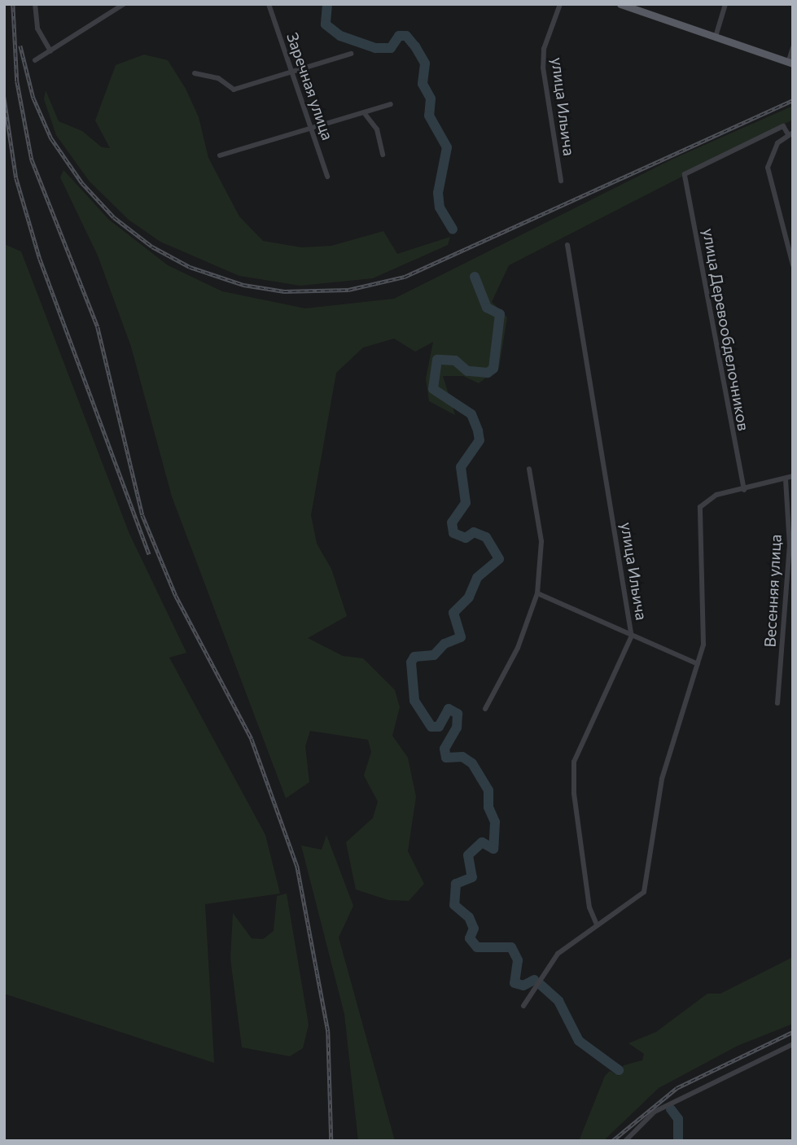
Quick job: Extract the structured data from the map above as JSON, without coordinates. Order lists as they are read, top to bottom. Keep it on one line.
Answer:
{"streets":{"street":["Заречная улица","улица Ильича","улица Деревообделочников","Весенняя улица"]}}
